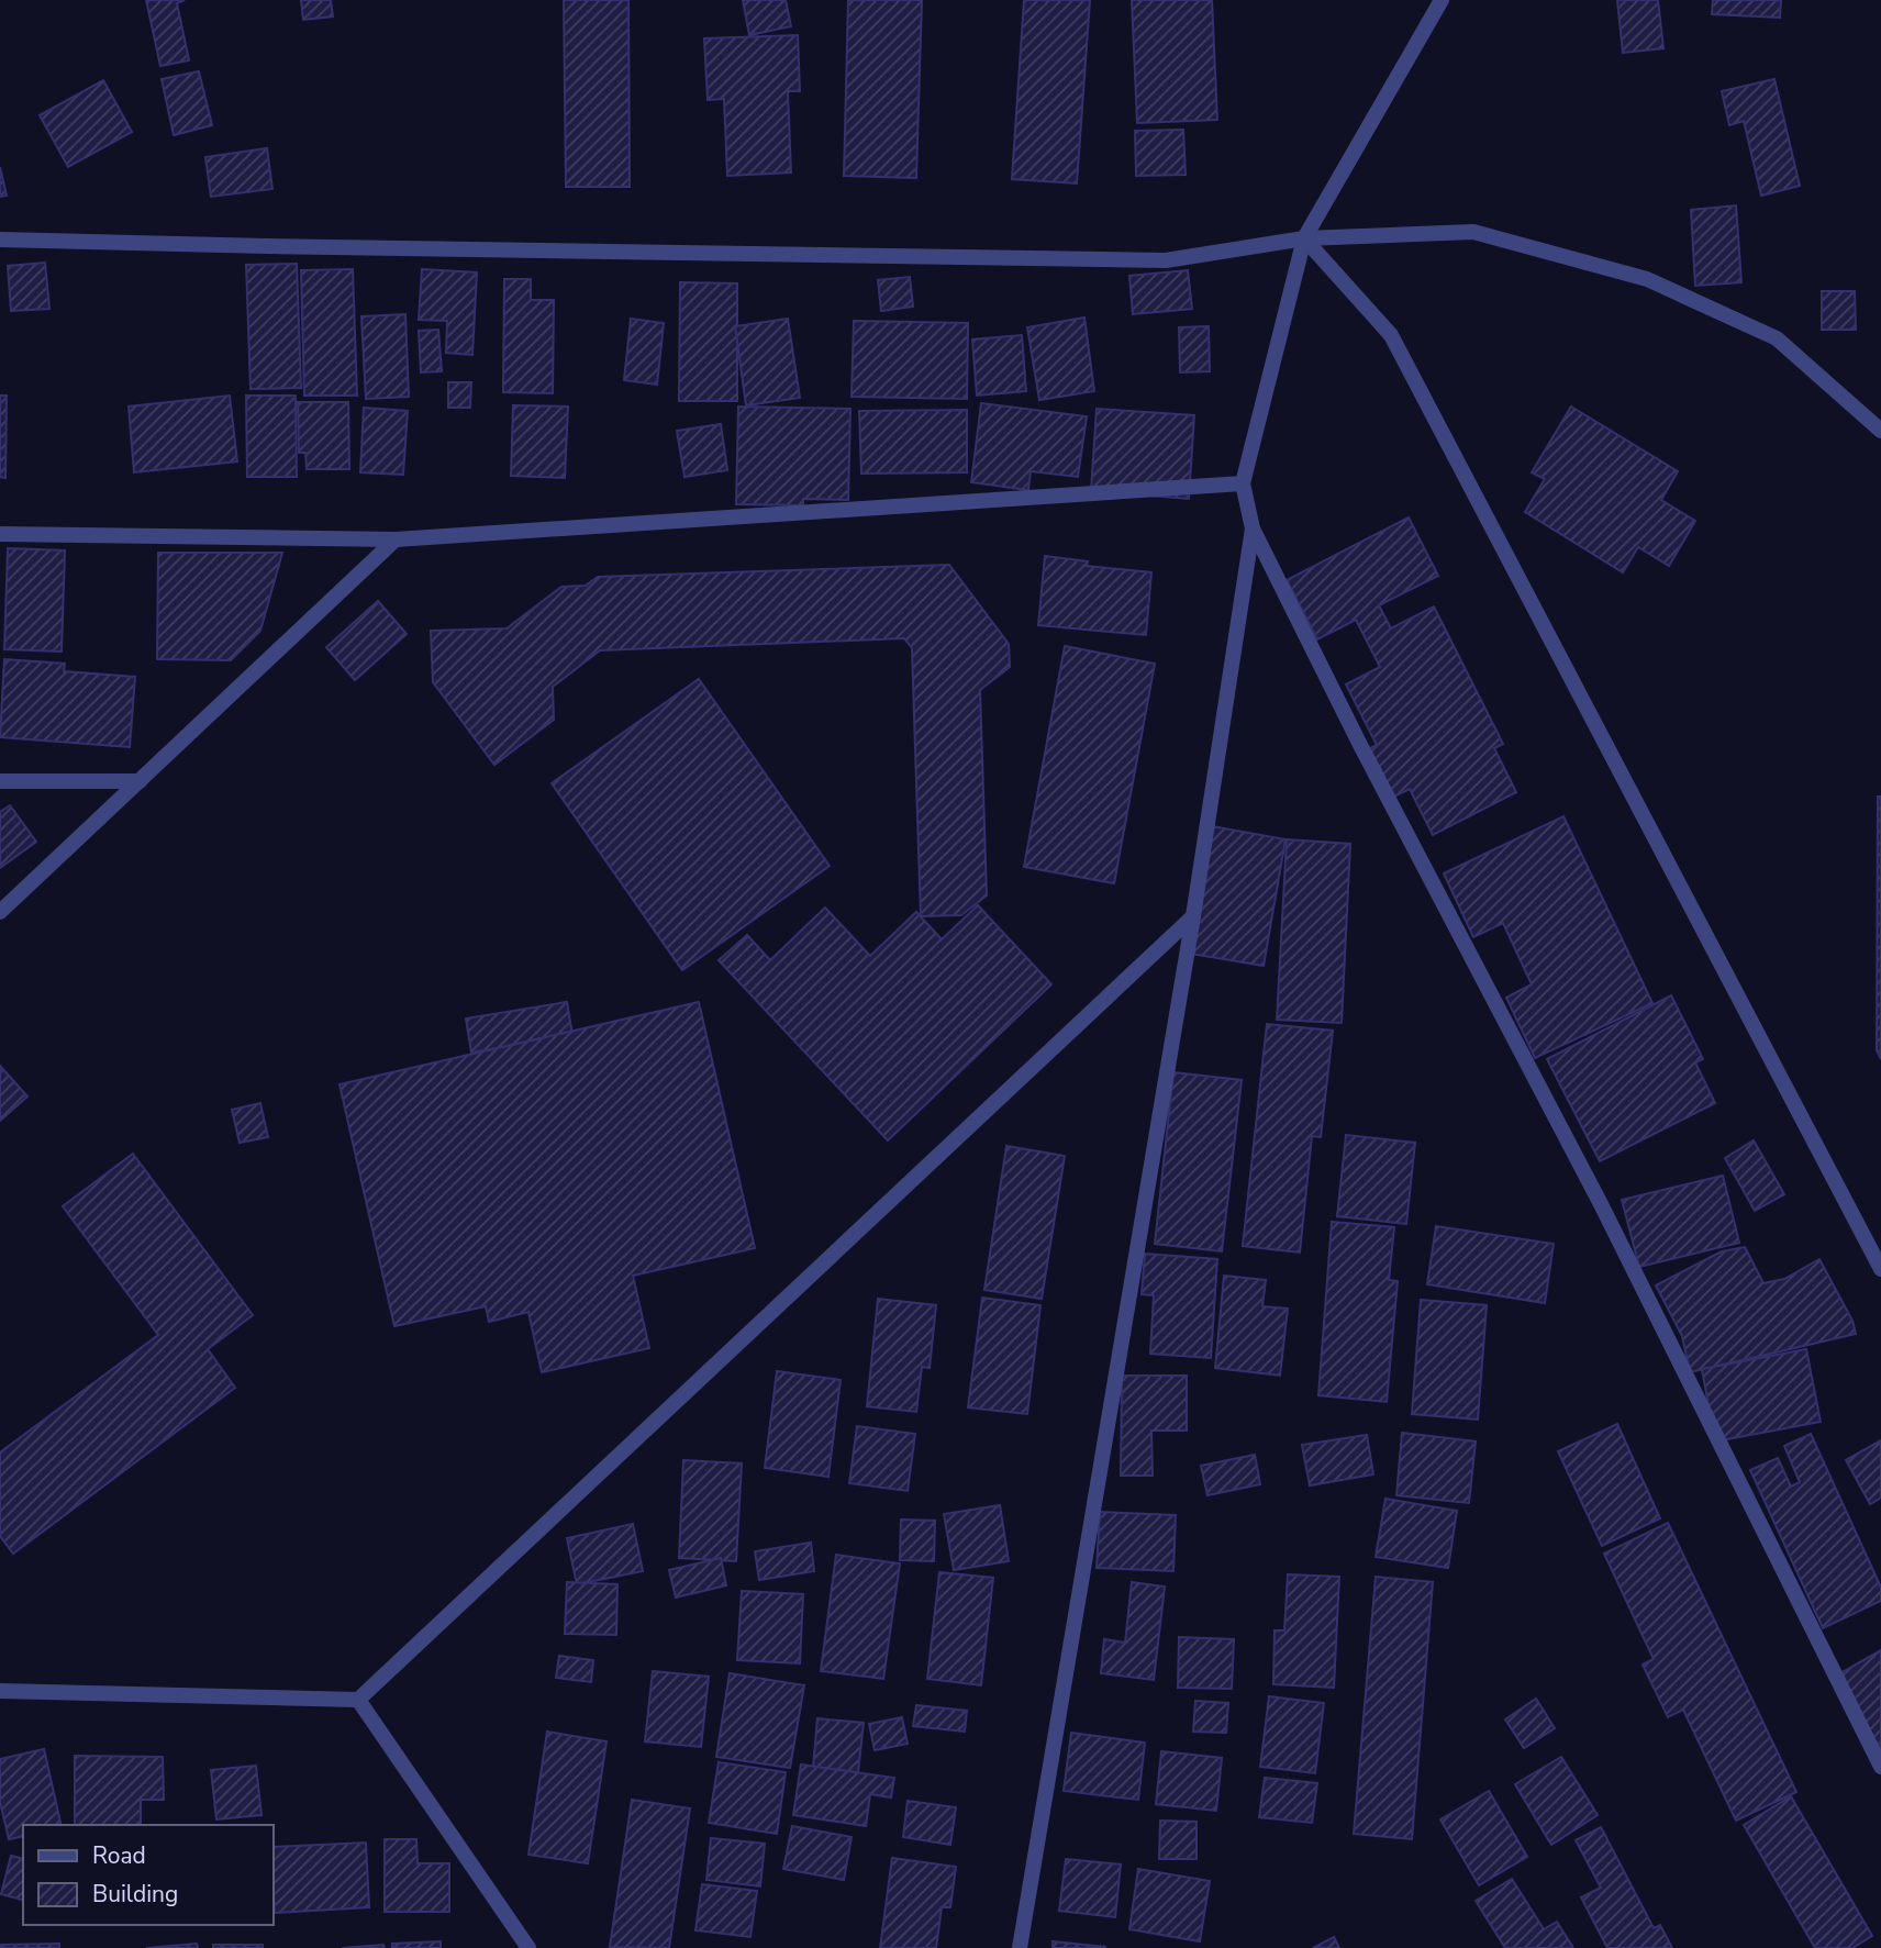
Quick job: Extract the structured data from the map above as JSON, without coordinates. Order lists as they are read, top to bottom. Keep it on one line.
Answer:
{"legend":["Road","Building"]}
